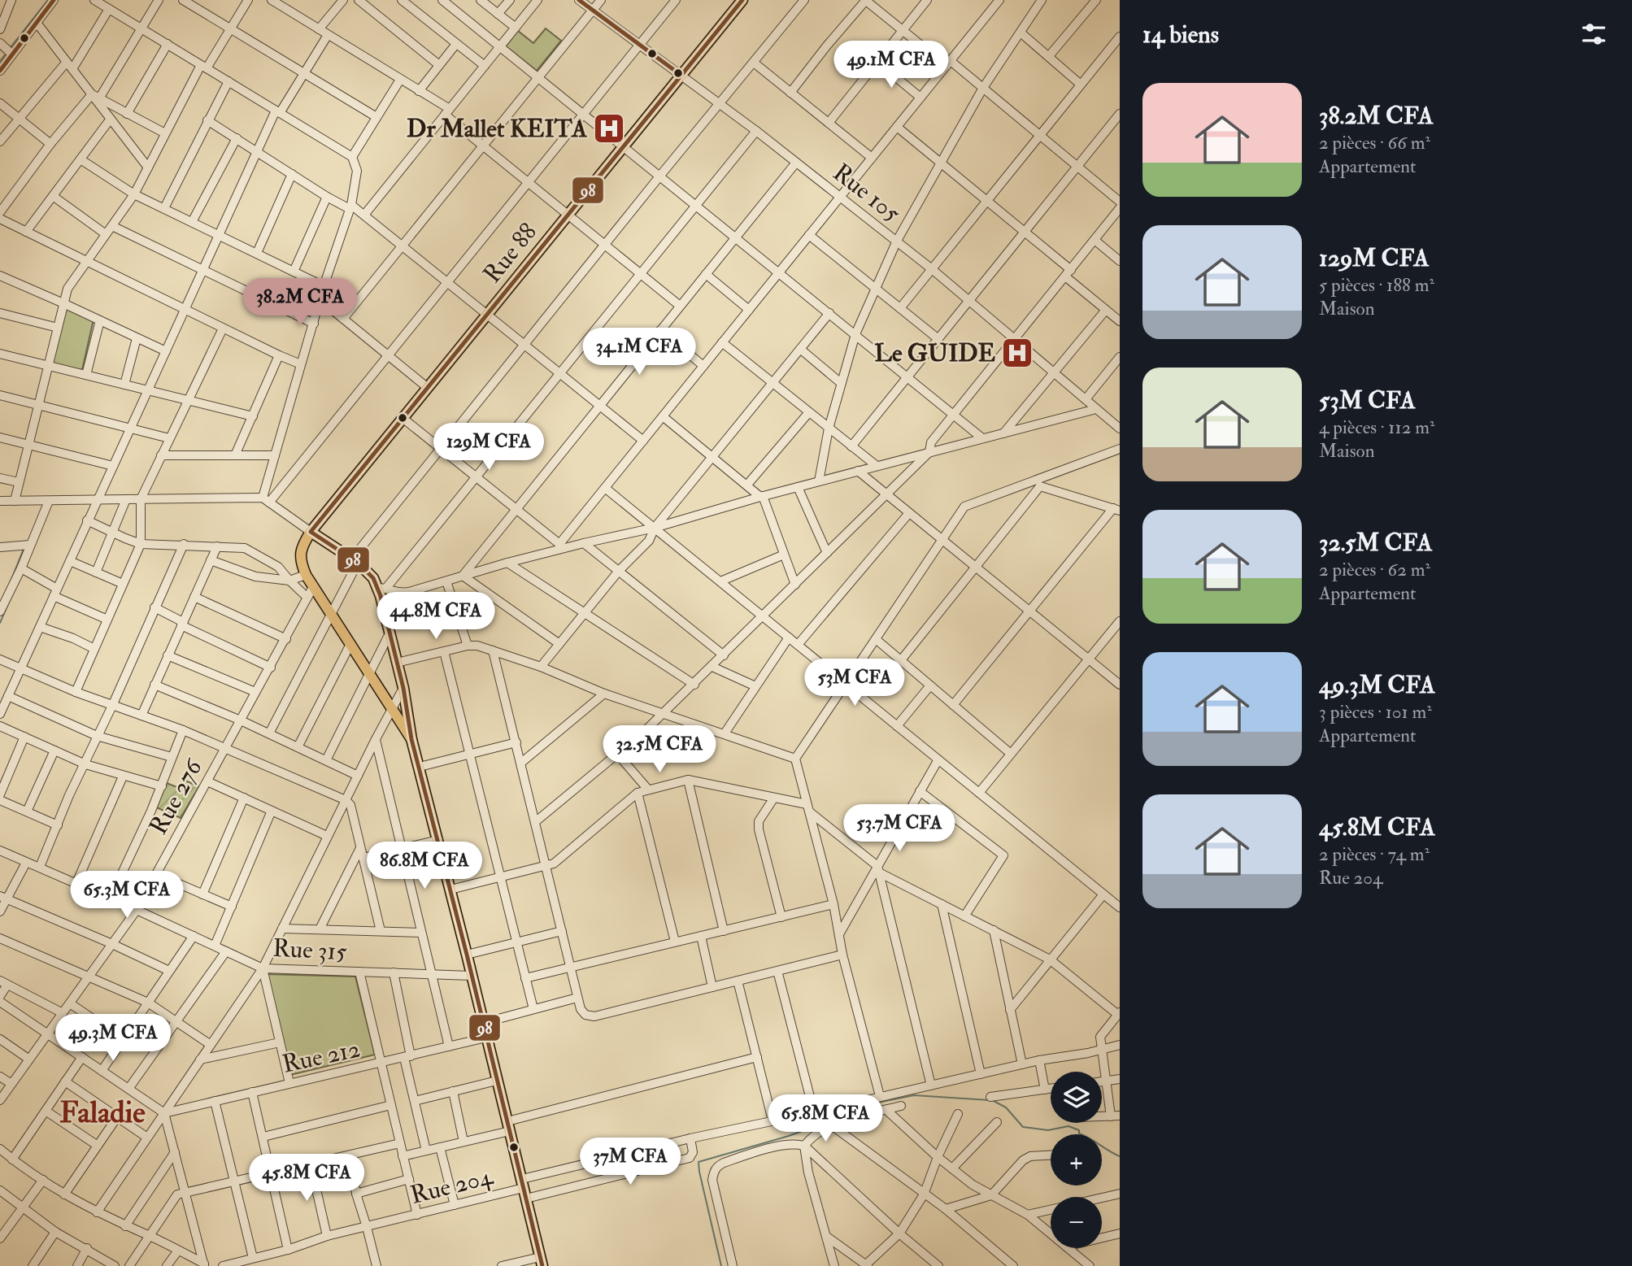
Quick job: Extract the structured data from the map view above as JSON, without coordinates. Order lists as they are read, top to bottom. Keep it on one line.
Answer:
{"streets":{"main road":["Rue 88"],"street":["Rue 105","Rue 276","Rue 315","Rue 212","Rue 204"]},"crossings":[["Rue 105","Rue 88"],["Rue 276","Rue 315"]],"districts":["Faladie"],"places":{"hospital":["Dr Mallet KEITA","Le GUIDE"]},"lines":["transit line 98"],"page":{"heading":"14 biens","price":["49.1M CFA","38.2M CFA","34.1M CFA","129M CFA","44.8M CFA","53M CFA","32.5M CFA","53.7M CFA","86.8M CFA","65.3M CFA","49.3M CFA","65.8M CFA","37M CFA","45.8M CFA"],"list":[{"name":"38.2M CFA","note":"2 pièces · 66 m² · Appartement"},{"name":"129M CFA","note":"5 pièces · 188 m² · Maison"},{"name":"53M CFA","note":"4 pièces · 112 m² · Maison"},{"name":"32.5M CFA","note":"2 pièces · 62 m² · Appartement"},{"name":"49.3M CFA","note":"3 pièces · 101 m² · Appartement"},{"name":"45.8M CFA","note":"2 pièces · 74 m² · Rue 204"}],"map_buttons":["+","−"]}}
